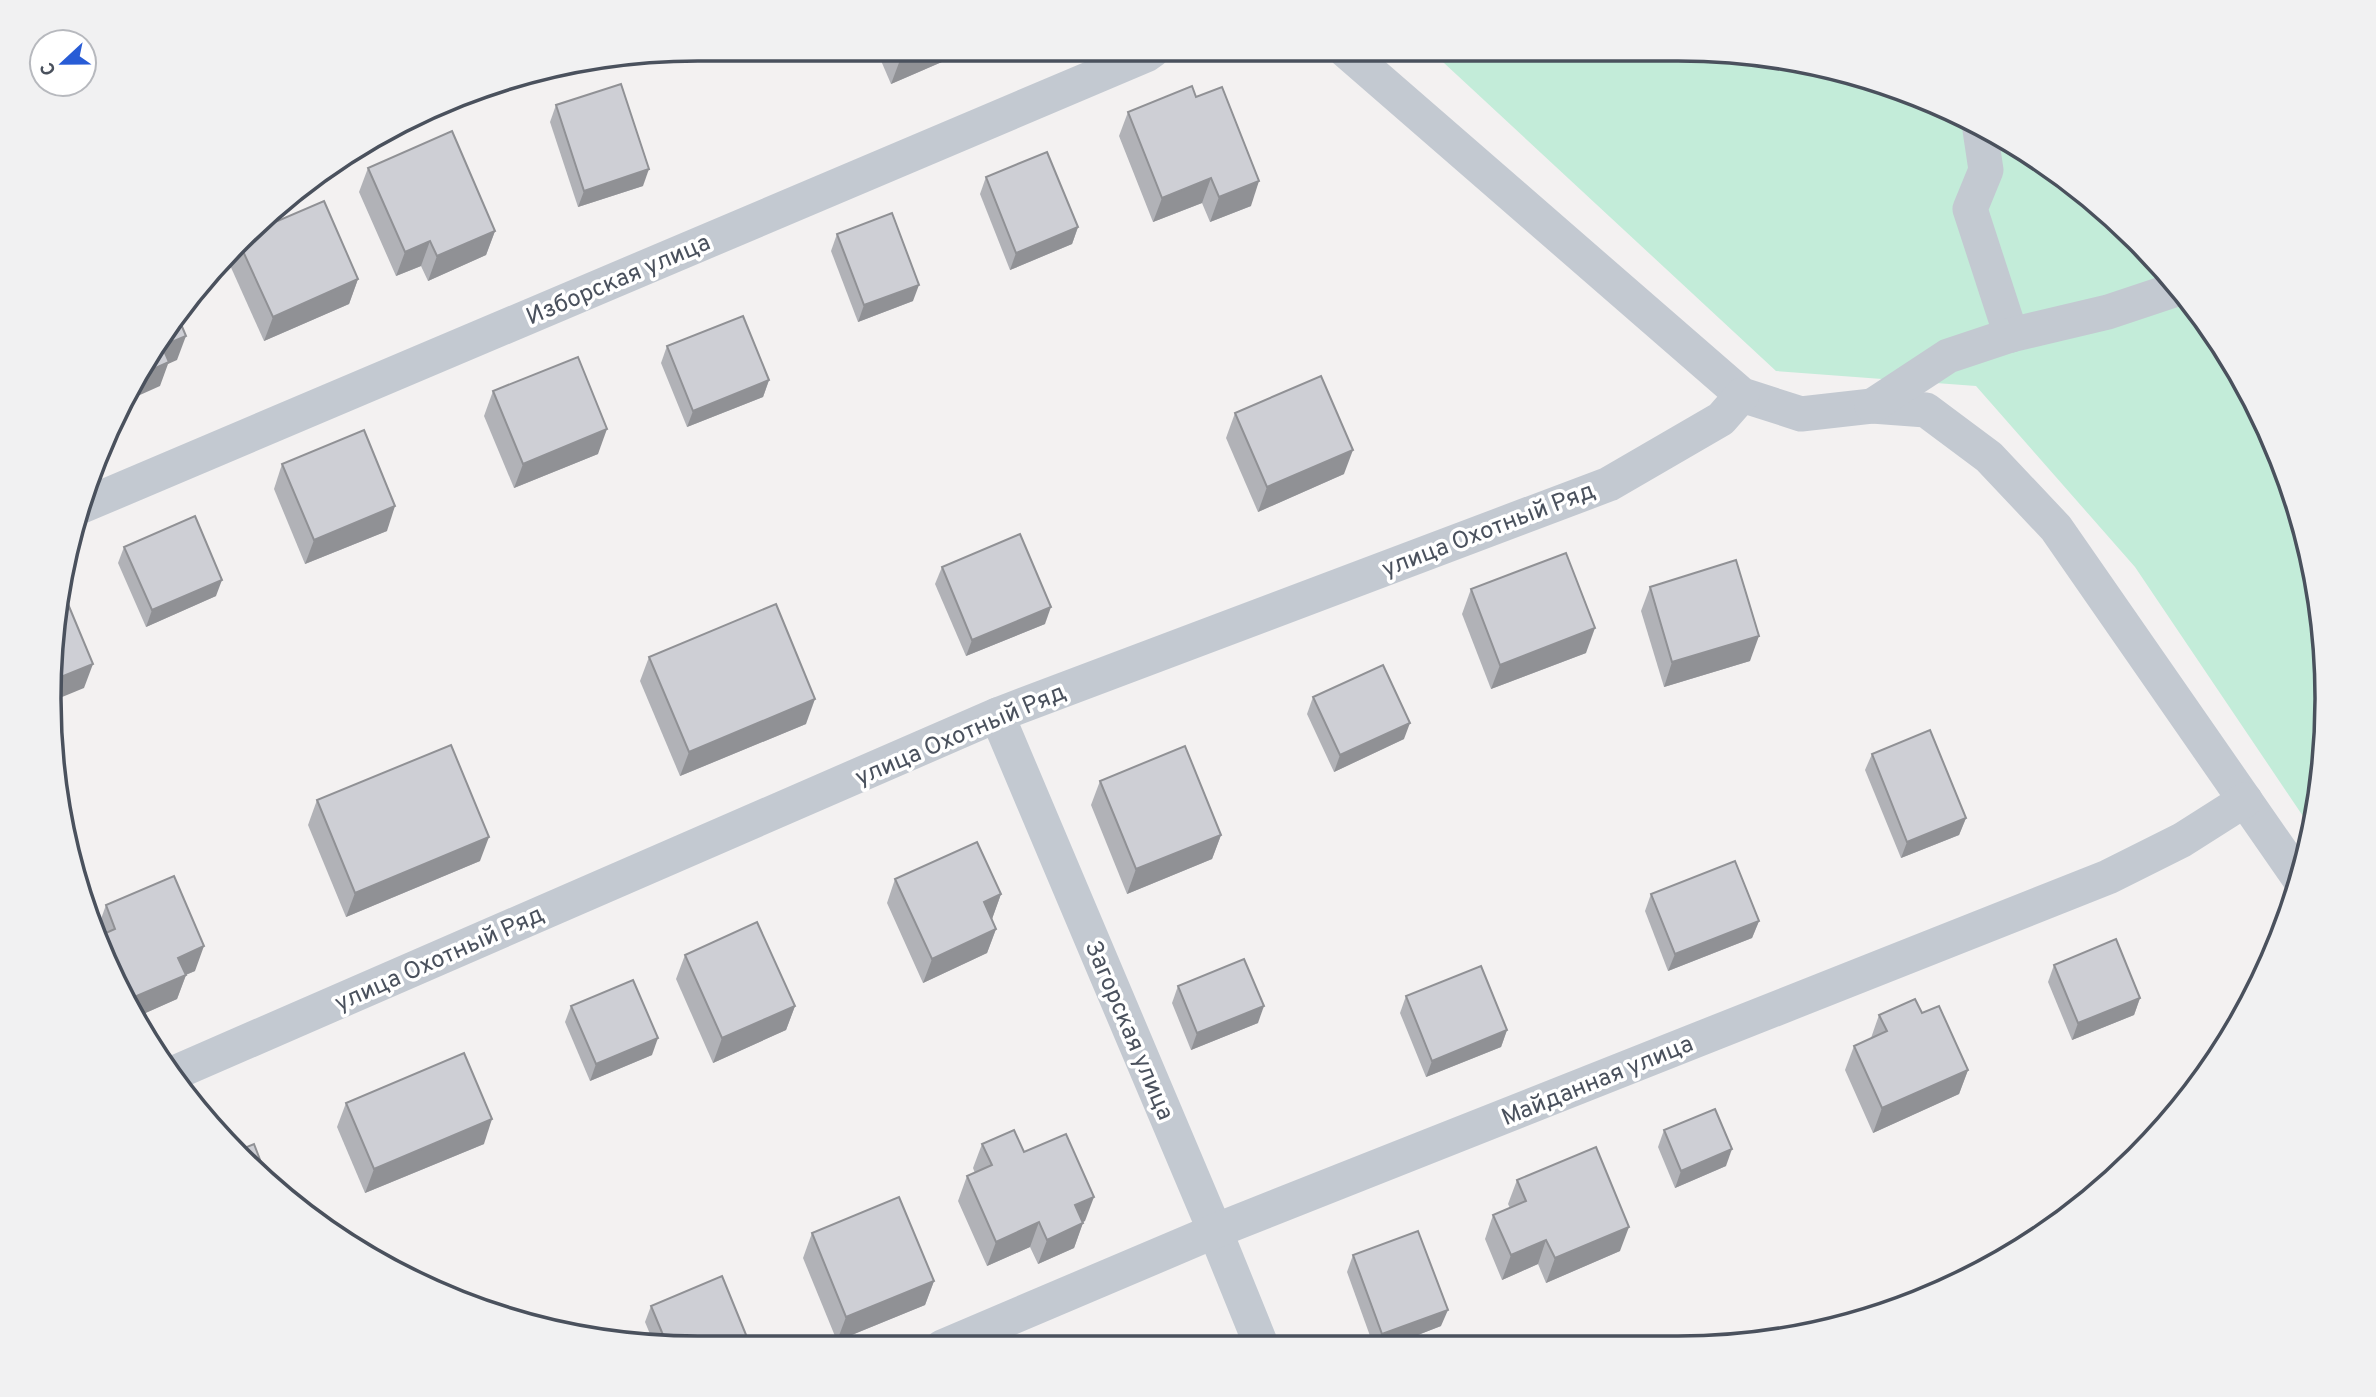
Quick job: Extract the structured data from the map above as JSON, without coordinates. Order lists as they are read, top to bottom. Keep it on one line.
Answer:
{"streets":{"street":["Изборская улица","улица Охотный Ряд","Загорская улица","Майданная улица"]},"crossings":[["улица Охотный Ряд","Загорская улица"],["Загорская улица","Майданная улица"]],"north":"left"}
